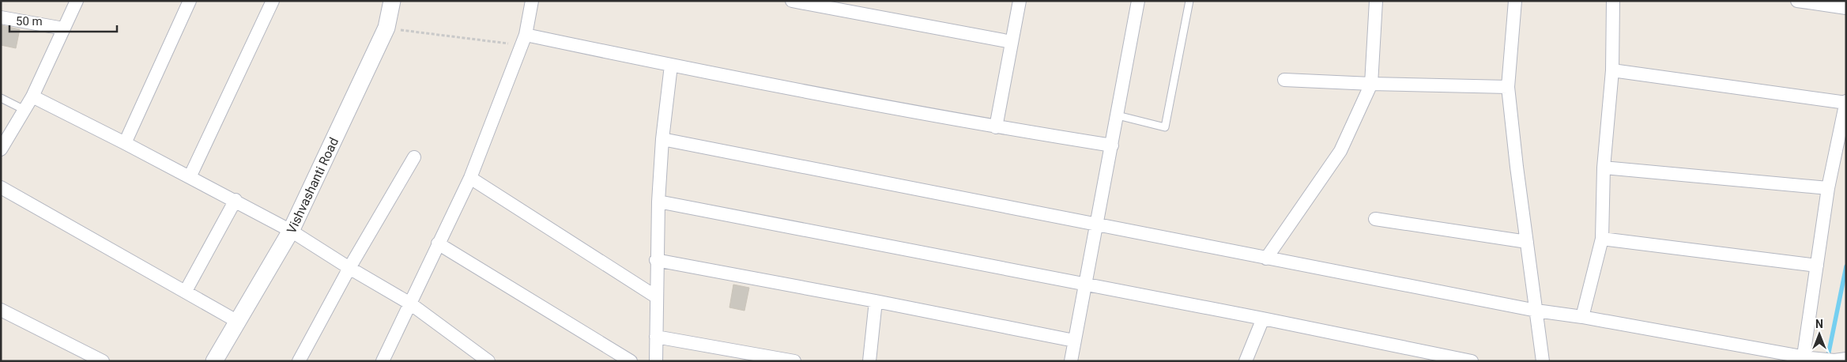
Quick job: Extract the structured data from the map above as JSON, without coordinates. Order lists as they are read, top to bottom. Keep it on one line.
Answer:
{"streets":{"street":["Vishvashanti Road"]},"scale_bar":"50 m","north":"top"}
